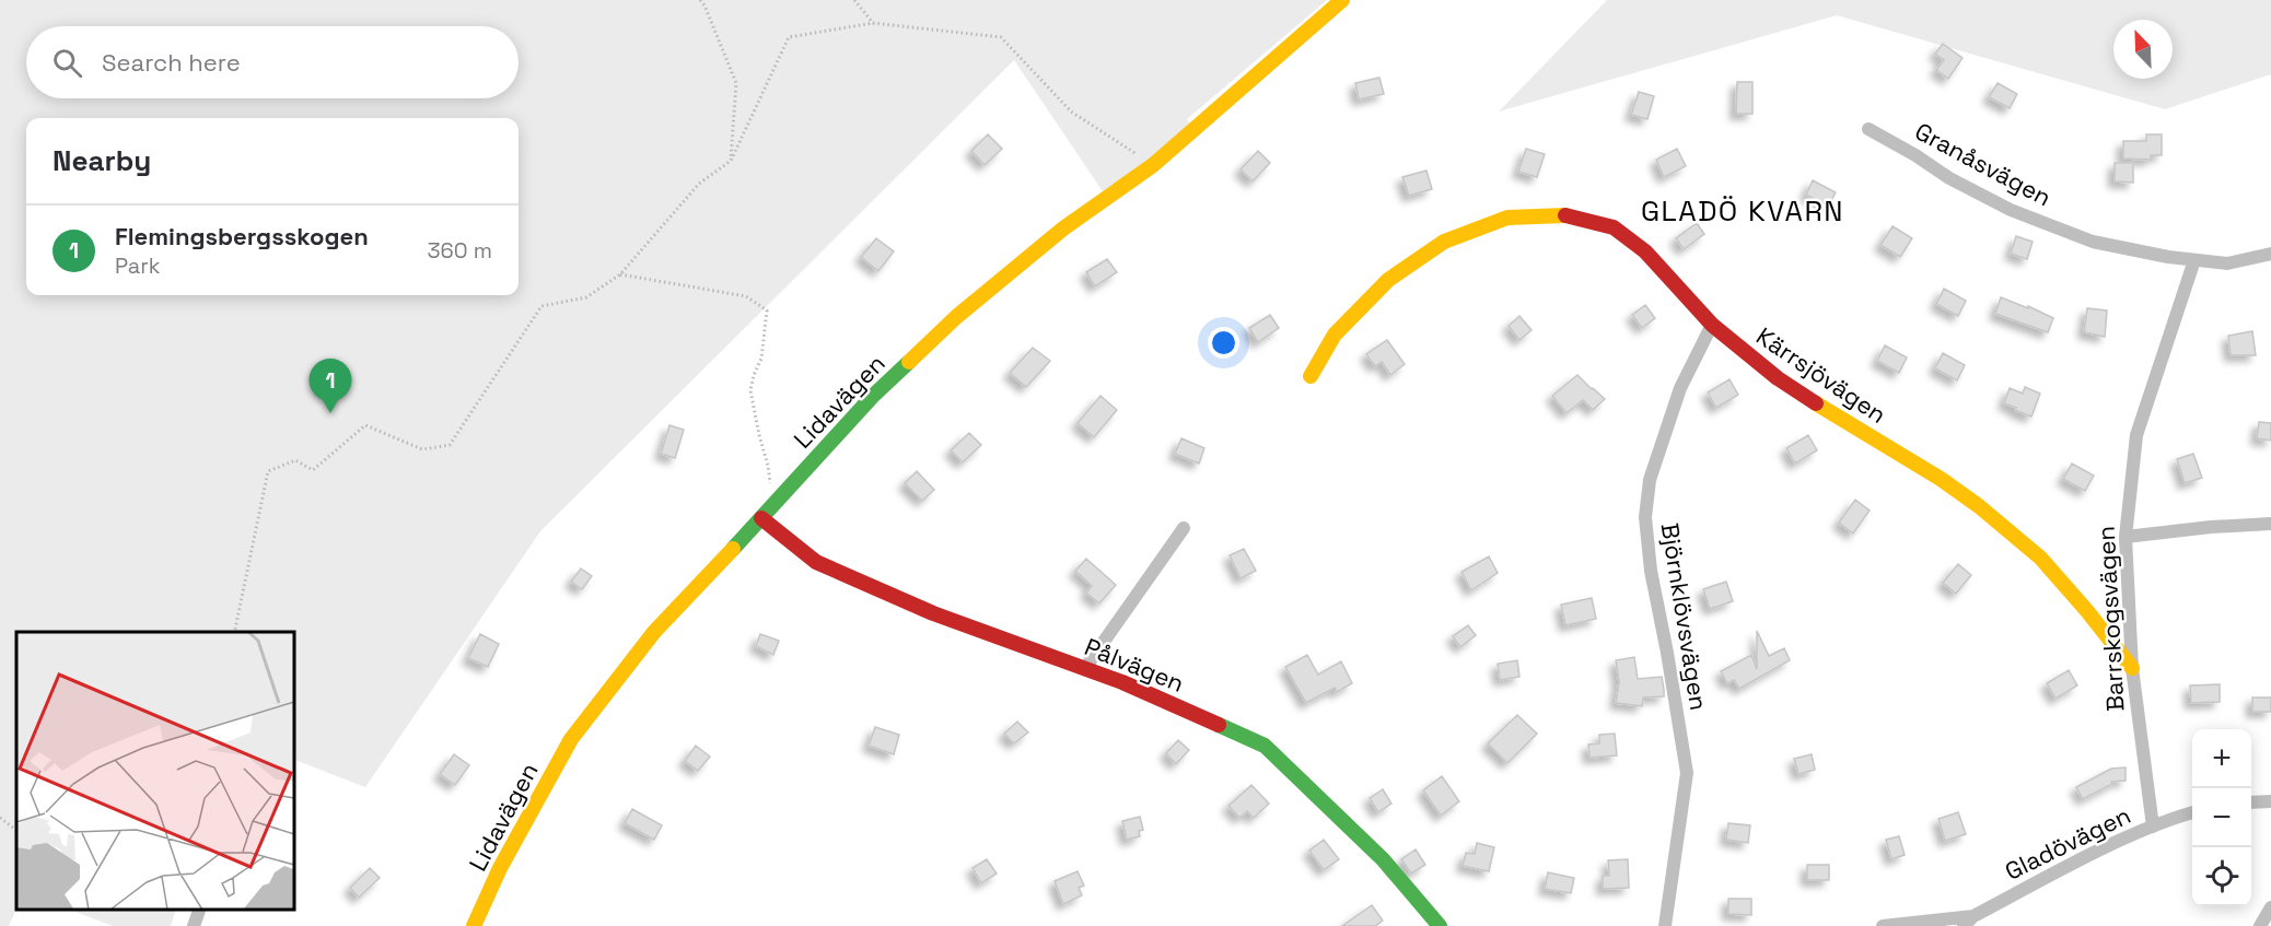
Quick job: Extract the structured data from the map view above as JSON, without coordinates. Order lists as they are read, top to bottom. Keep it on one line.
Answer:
{"streets":{"street":["Granåsvägen","Kärrsjövägen","Lidavägen","Björnklövsvägen","Barrskogsvägen","Pålvägen","Gladövägen"]},"crossings":[["Granåsvägen","Barrskogsvägen"],["Kärrsjövägen","Björnklövsvägen"],["Kärrsjövägen","Barrskogsvägen"],["Lidavägen","Pålvägen"],["Barrskogsvägen","Gladövägen"]],"districts":["GLADÖ KVARN"],"north":"top left","page":{"search":"Search here","heading":"Nearby","list":[{"mark":"1","name":"Flemingsbergsskogen","note":"Park","value":"360 m"}],"pins":"1","map_buttons":["+","−"]}}
